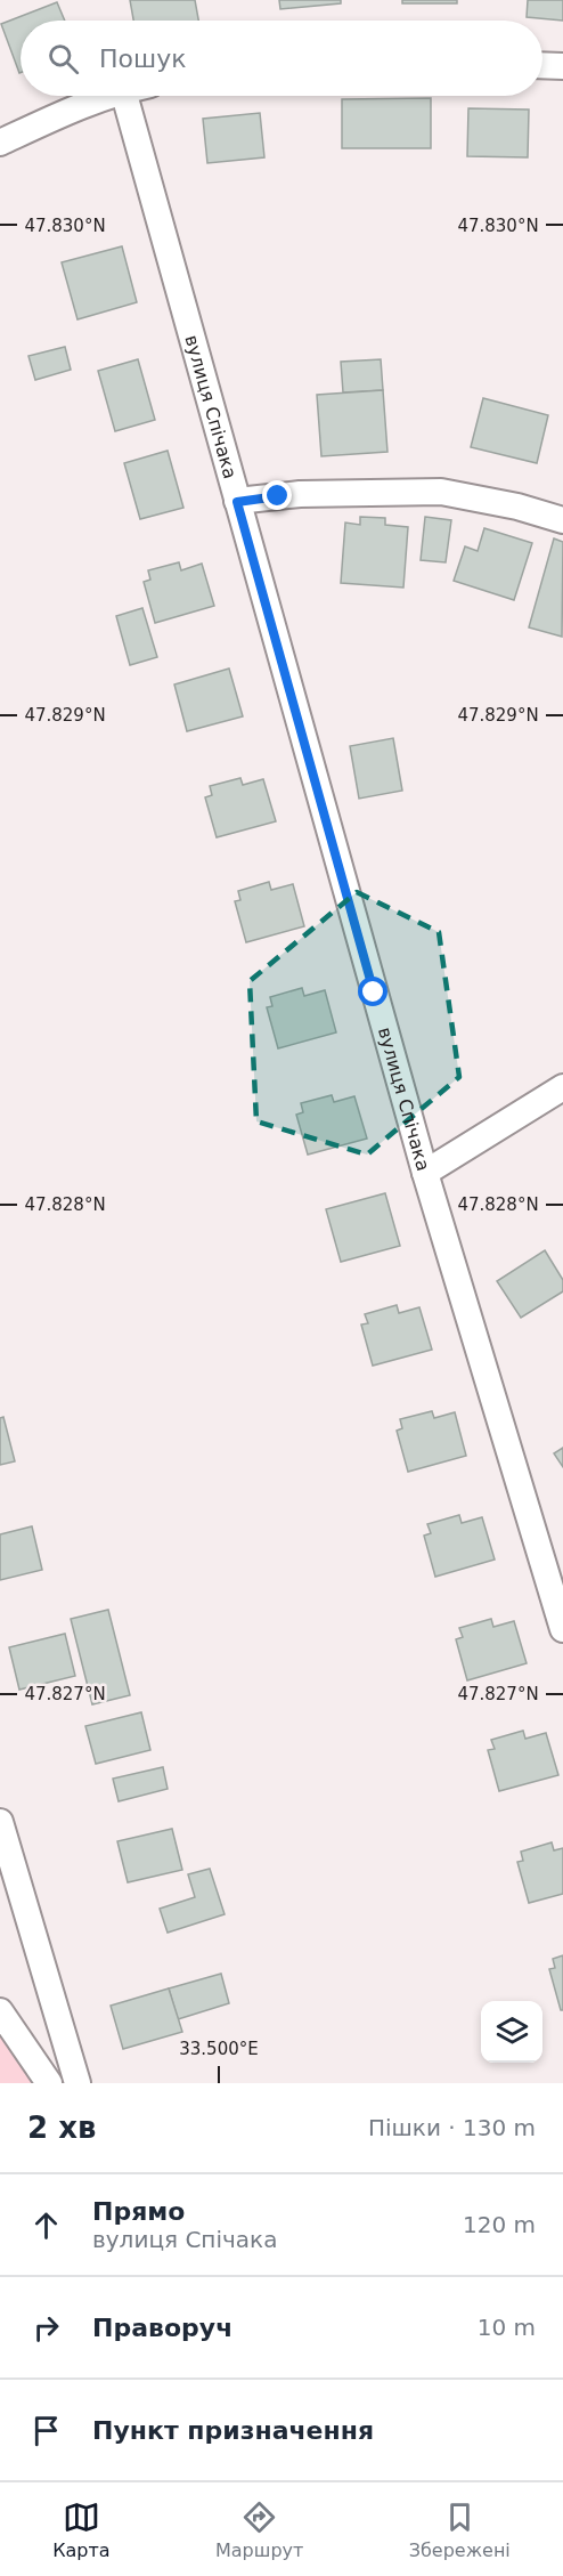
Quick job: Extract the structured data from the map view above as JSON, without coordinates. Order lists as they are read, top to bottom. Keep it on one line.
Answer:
{"streets":{"street":["вулиця Спічака"]},"page":{"search":"Пошук","heading":["2 хв","Пішки · 130 m"],"list":[["Прямо","вулиця Спічака","120 m"],["Праворуч","10 m"],"Пункт призначення"],"nav":["Карта","Маршрут","Збережені"]},"coordinates":["47.830°N","47.829°N","47.828°N","47.827°N","33.500°E"]}
